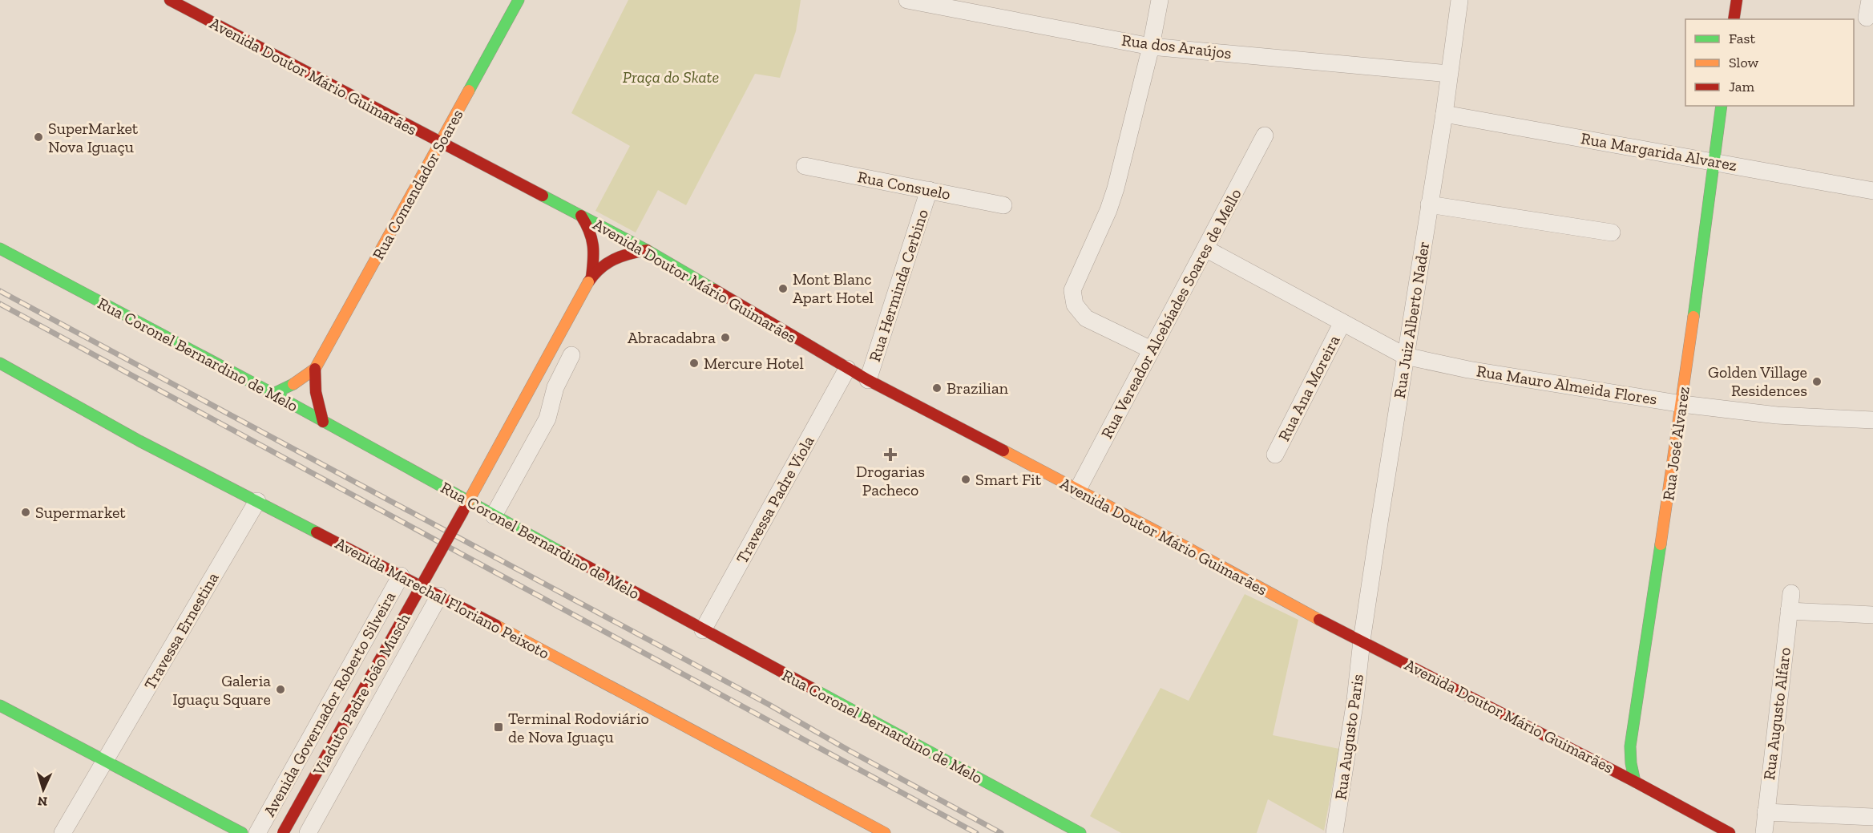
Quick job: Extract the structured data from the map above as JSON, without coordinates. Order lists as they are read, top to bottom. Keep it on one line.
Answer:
{"streets":{"main road":["Avenida Doutor Mário Guimarães","Rua Comendador Soares","Rua Coronel Bernardino de Melo","Rua José Alvarez","Avenida Marechal Floriano Peixoto","Viaduto Padre João Musch"],"street":["Rua dos Araújos","Rua Margarida Alvarez","Rua Consuelo","Rua Herminda Cerbino","Rua Vereador Alcebíades Soares de Mello","Rua Juiz Alberto Nader","Rua Mauro Almeida Flores","Rua Ana Moreira","Travessa Padre Viola","Travessa Ernestina","Avenida Governador Roberto Silveira","Rua Augusto Alfaro","Rua Augusto Paris"]},"crossings":[["Rua dos Araújos","Rua Juiz Alberto Nader"],["Avenida Doutor Mário Guimarães","Rua Comendador Soares"],["Avenida Doutor Mário Guimarães","Rua Herminda Cerbino"],["Avenida Doutor Mário Guimarães","Rua Vereador Alcebíades Soares de Mello"],["Avenida Doutor Mário Guimarães","Rua Juiz Alberto Nader"],["Avenida Doutor Mário Guimarães","Rua José Alvarez"],["Avenida Doutor Mário Guimarães","Travessa Padre Viola"],["Avenida Doutor Mário Guimarães","Viaduto Padre João Musch"],["Avenida Doutor Mário Guimarães","Rua Augusto Paris"],["Rua Margarida Alvarez","Rua Juiz Alberto Nader"],["Rua Margarida Alvarez","Rua José Alvarez"],["Rua Comendador Soares","Rua Coronel Bernardino de Melo"],["Rua Consuelo","Rua Herminda Cerbino"],["Rua Vereador Alcebíades Soares de Mello","Rua Mauro Almeida Flores"],["Rua Juiz Alberto Nader","Rua Mauro Almeida Flores"],["Rua Juiz Alberto Nader","Rua Augusto Paris"],["Rua Coronel Bernardino de Melo","Travessa Padre Viola"],["Rua Mauro Almeida Flores","Rua Ana Moreira"],["Rua Mauro Almeida Flores","Rua José Alvarez"],["Avenida Marechal Floriano Peixoto","Travessa Ernestina"],["Avenida Marechal Floriano Peixoto","Avenida Governador Roberto Silveira"]],"parks":["Praça do Skate"],"places":{"other":["SuperMarket Nova Iguaçu","Mont Blanc Apart Hotel","Abracadabra","Mercure Hotel","Golden Village Residences","Brazilian","Smart Fit","Supermarket","Galeria Iguaçu Square"],"health":["Drogarias Pacheco"],"transit":["Terminal Rodoviário de Nova Iguaçu"]},"legend":["Fast","Slow","Jam"],"north":"bottom"}
